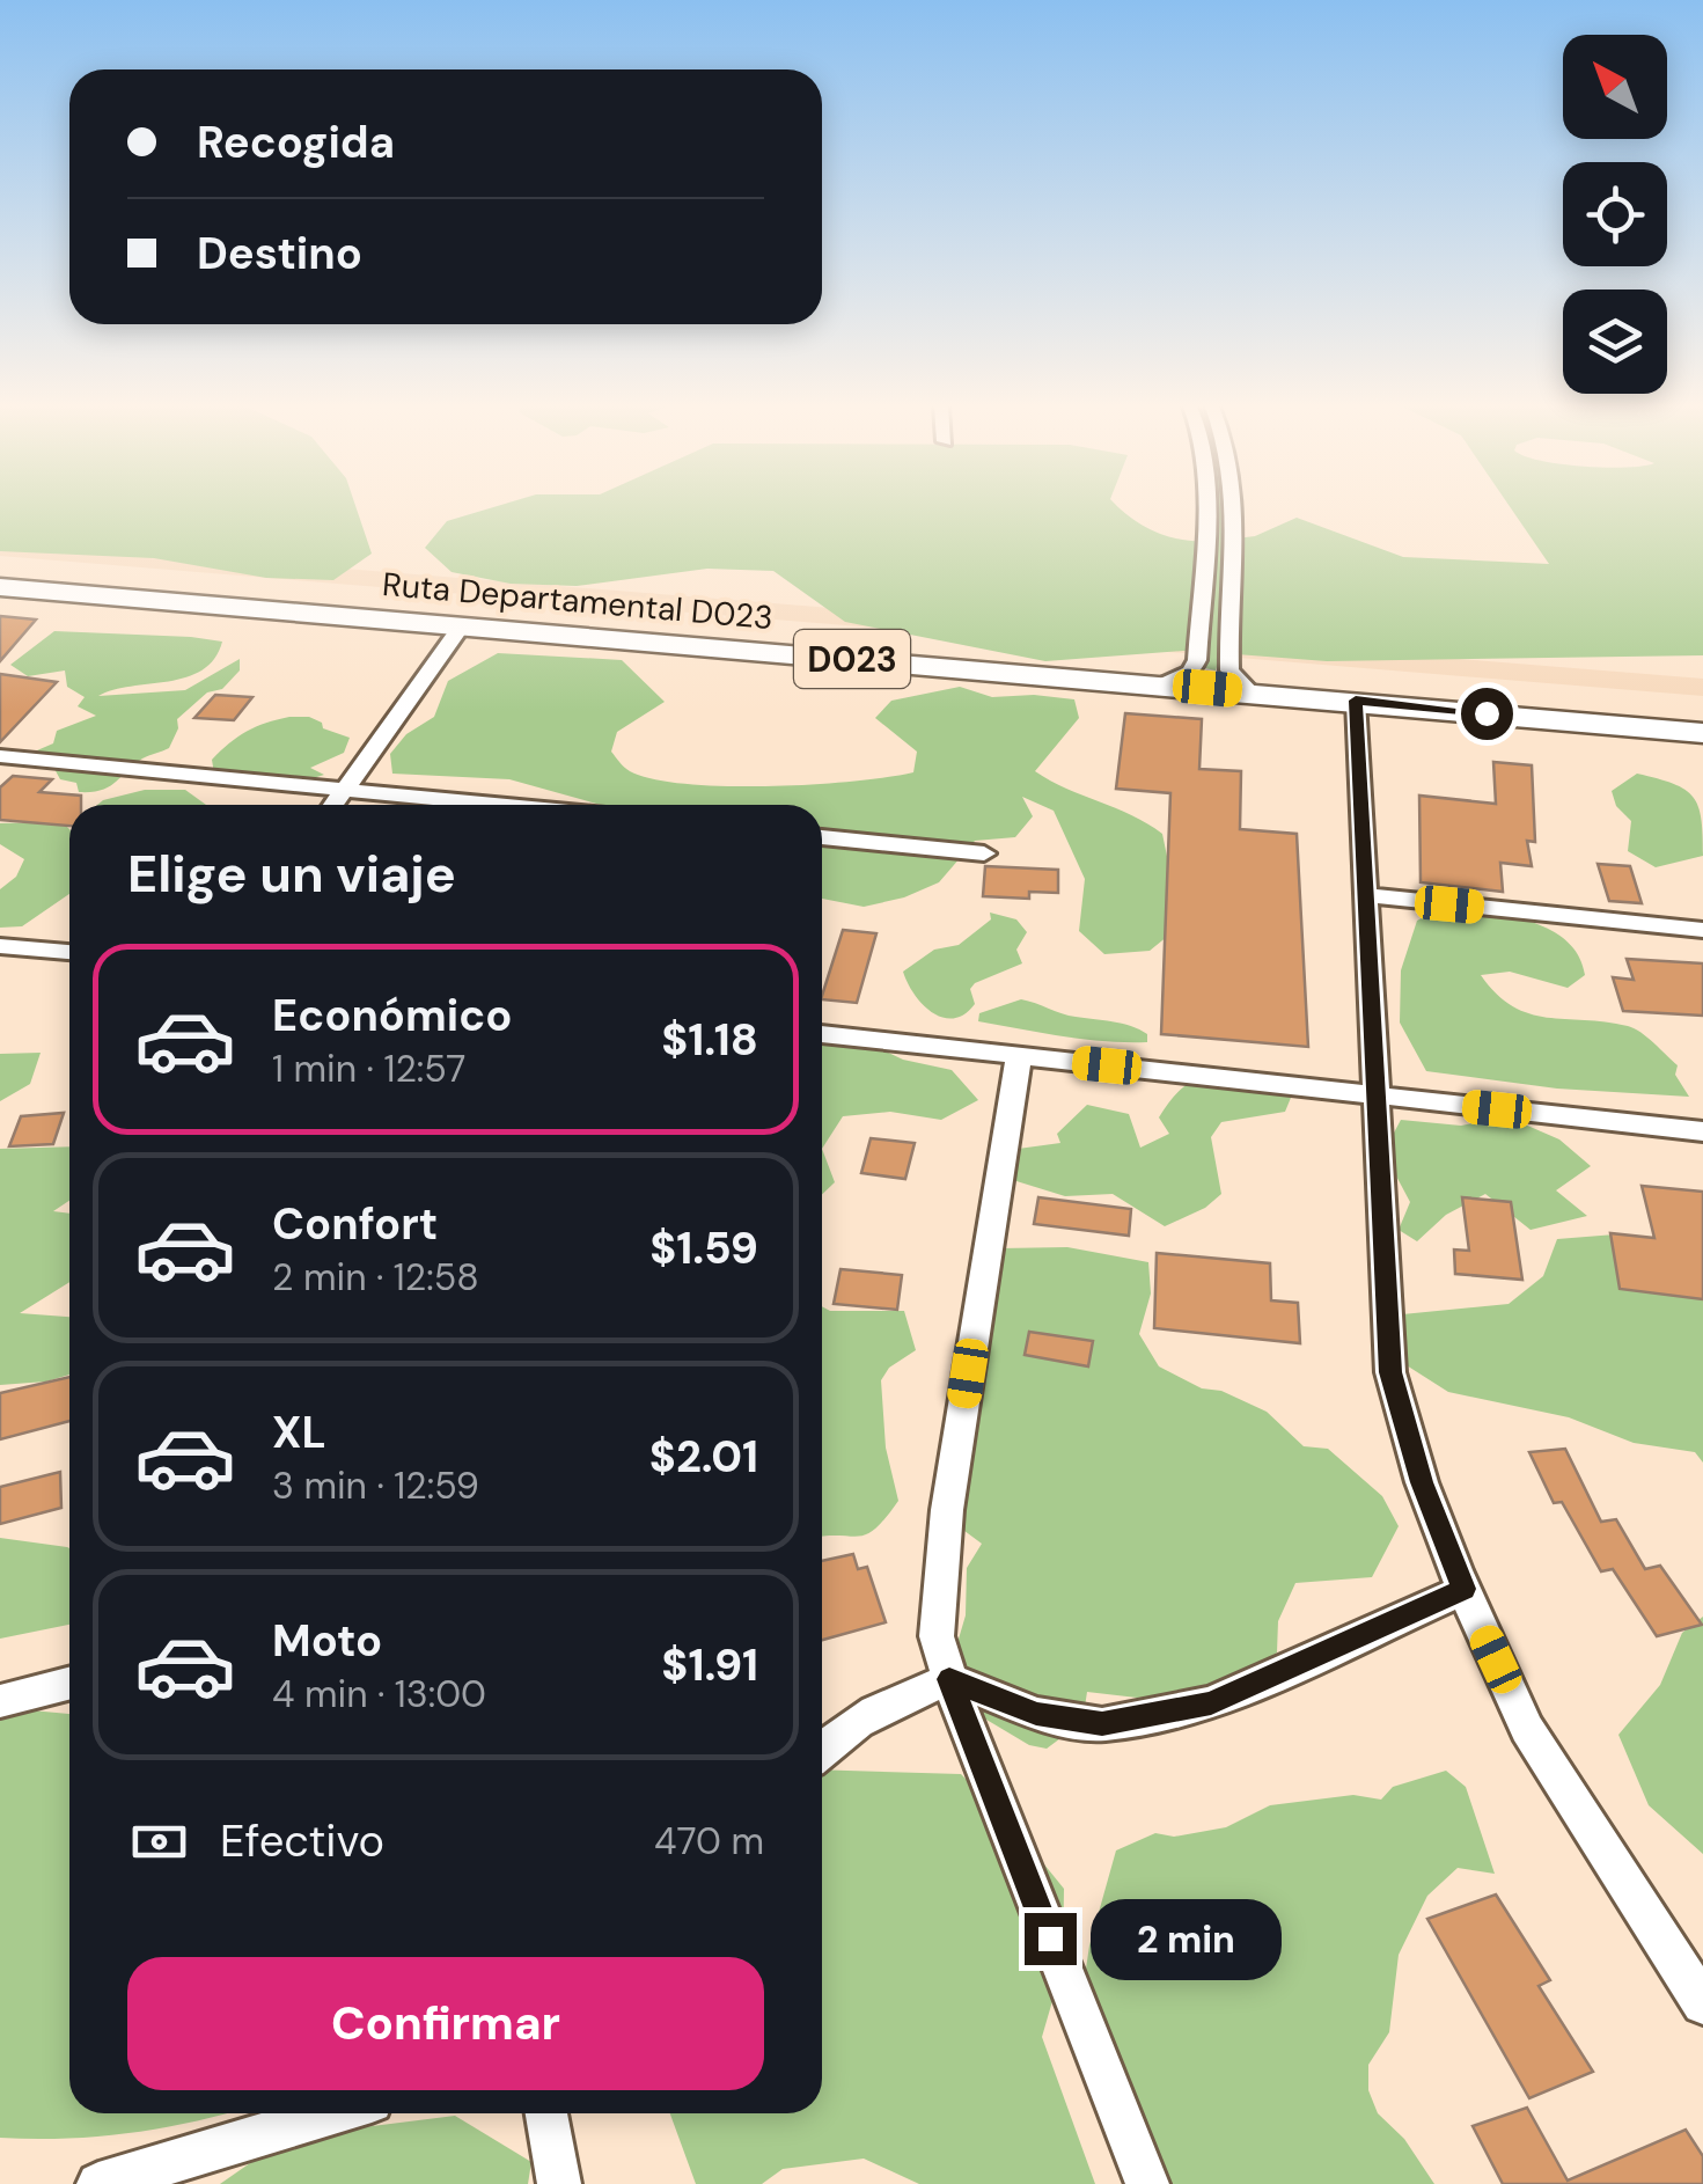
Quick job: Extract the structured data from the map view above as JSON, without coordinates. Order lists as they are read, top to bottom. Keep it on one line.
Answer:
{"streets":{"main road":["Ruta Departamental D023","D023"]},"north":"top left","page":{"banner":["Recogida","Destino"],"heading":"Elige un viaje","list":[{"name":"Económico","note":"1 min · 12:57","value":"$1.18"},{"name":"Confort","note":"2 min · 12:58","value":"$1.59"},{"name":"XL","note":"3 min · 12:59","value":"$2.01"},{"name":"Moto","note":"4 min · 13:00","value":"$1.91"}],"pay":["Efectivo","470 m"],"bubble":"2 min","buttons":"Confirmar"}}
